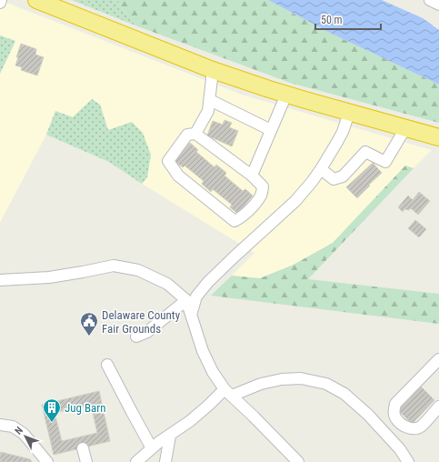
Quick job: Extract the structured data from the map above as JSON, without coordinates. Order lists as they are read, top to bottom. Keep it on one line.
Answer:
{"places":{"public building":["Delaware County Fair Grounds"],"building":["Jug Barn"]},"scale_bar":"50 m","north":"top left"}
